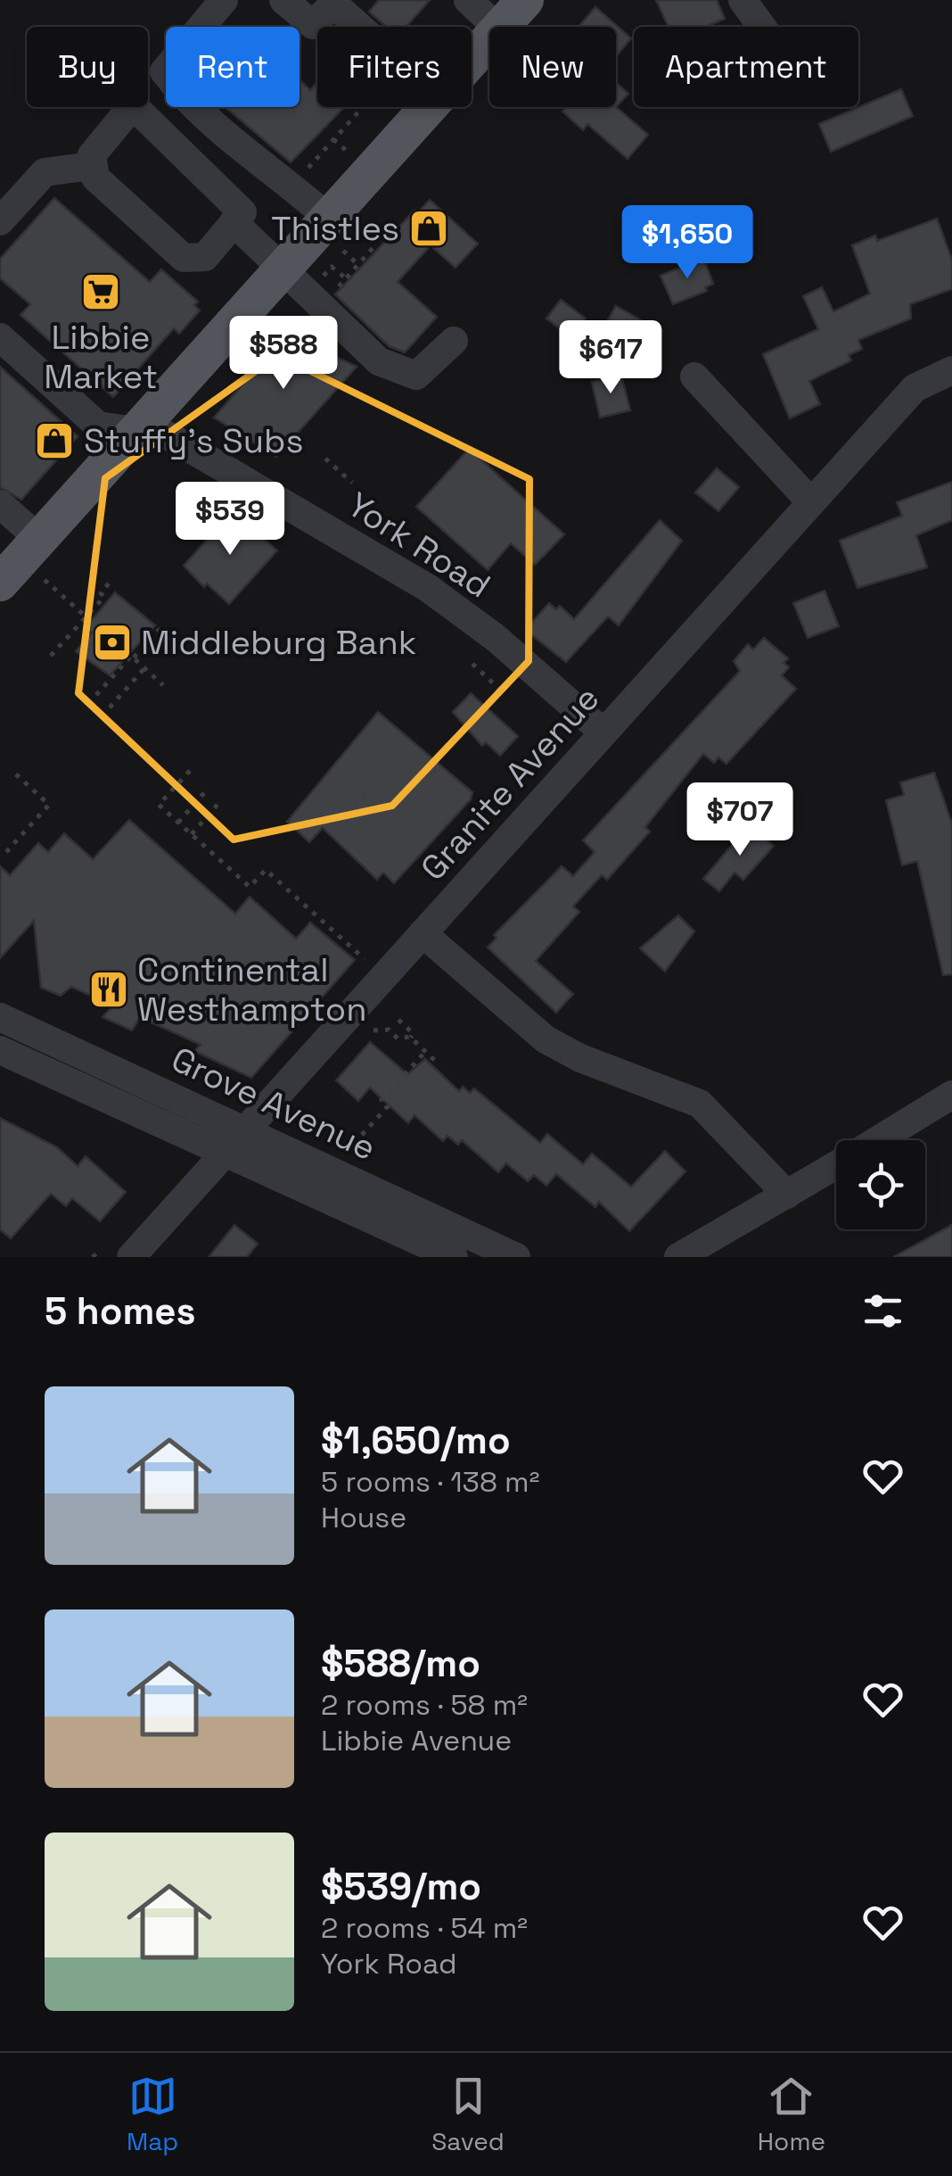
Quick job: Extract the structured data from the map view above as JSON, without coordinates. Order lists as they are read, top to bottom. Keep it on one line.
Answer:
{"streets":{"street":["York Road","Granite Avenue","Grove Avenue"]},"crossings":[["York Road","Granite Avenue"],["Granite Avenue","Grove Avenue"]],"places":{"shop":["Thistles","Stuffy's Subs"],"supermarket":["Libbie Market"],"bank":["Middleburg Bank"],"restaurant":["Continental Westhampton"]},"page":{"chip":["Buy","Rent","Filters","New","Apartment"],"price":["$1,650","$588","$617","$539","$707"],"heading":"5 homes","list":[{"name":"$1,650/mo","note":"5 rooms · 138 m² · House"},{"name":"$588/mo","note":"2 rooms · 58 m² · Libbie Avenue"},{"name":"$539/mo","note":"2 rooms · 54 m² · York Road"}],"tabs":["Map","Saved","Home"]}}
